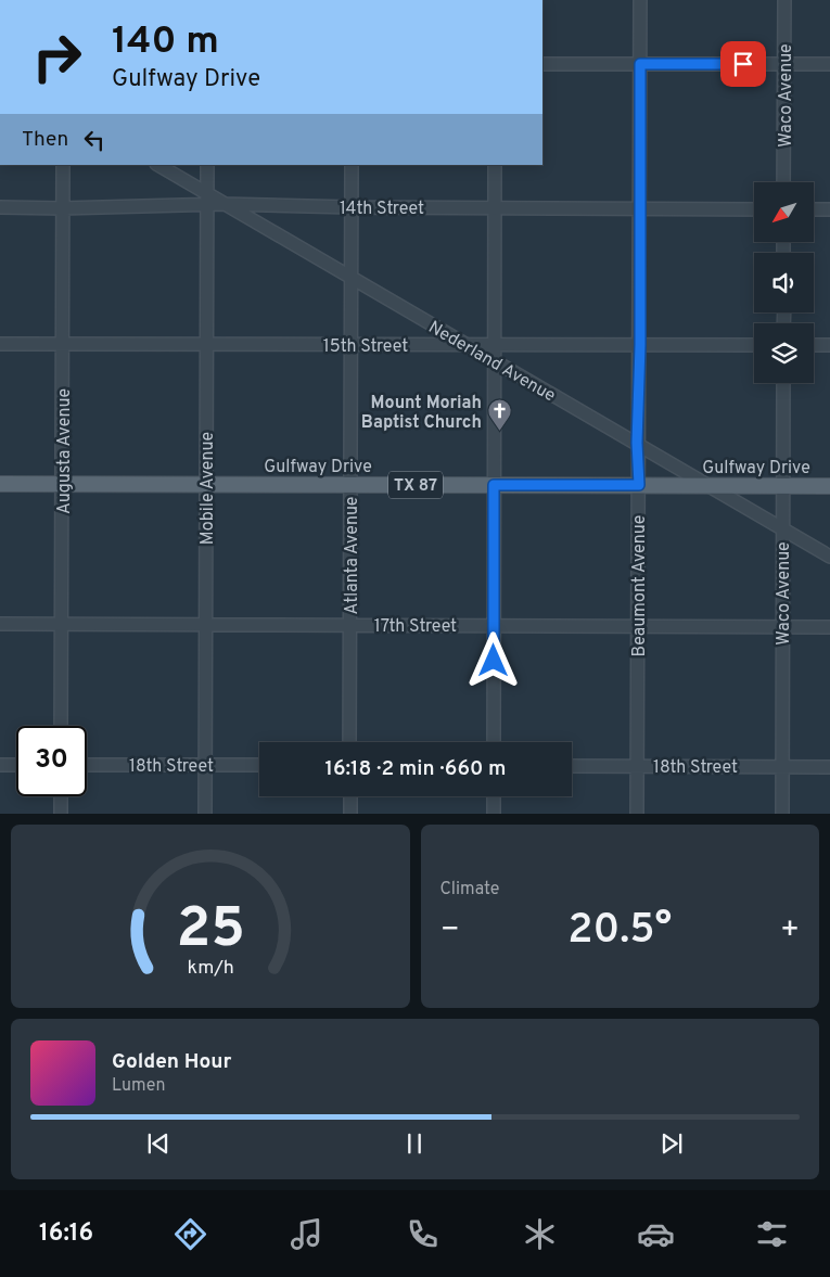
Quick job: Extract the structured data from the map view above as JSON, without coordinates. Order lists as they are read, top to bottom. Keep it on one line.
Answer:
{"streets":{"main road":["Gulfway Drive","TX 87"],"street":["Waco Avenue","14th Street","15th Street","Nederland Avenue","Augusta Avenue","Mobile Avenue","Atlanta Avenue","Beaumont Avenue","17th Street","18th Street"]},"crossings":[["Waco Avenue","Nederland Avenue"],["Waco Avenue","Gulfway Drive"],["Waco Avenue","17th Street"],["Waco Avenue","18th Street"],["14th Street","Nederland Avenue"],["14th Street","Atlanta Avenue"],["14th Street","Beaumont Avenue"],["15th Street","Nederland Avenue"],["15th Street","Augusta Avenue"],["15th Street","Mobile Avenue"],["15th Street","Atlanta Avenue"],["15th Street","Beaumont Avenue"],["Nederland Avenue","Gulfway Drive"],["Nederland Avenue","Mobile Avenue"],["Nederland Avenue","Atlanta Avenue"],["Nederland Avenue","Beaumont Avenue"],["Augusta Avenue","Gulfway Drive"],["Augusta Avenue","17th Street"],["Gulfway Drive","Mobile Avenue"],["Gulfway Drive","Atlanta Avenue"],["Gulfway Drive","Beaumont Avenue"],["Mobile Avenue","17th Street"],["Mobile Avenue","18th Street"],["Atlanta Avenue","17th Street"],["Beaumont Avenue","17th Street"],["Beaumont Avenue","18th Street"]],"places":{"church":["Mount Moriah Baptist Church"]},"north":"bottom left","page":{"turn":["140 m","Gulfway Drive"],"then":"Then","limit":"30","trip":"16:18 · 2 min · 660 m","tile":"Climate","heat":["−","20.5°","+"],"song":["Golden Hour","Lumen"],"tabs":"16:16","gauge":["25","km/h"]}}
